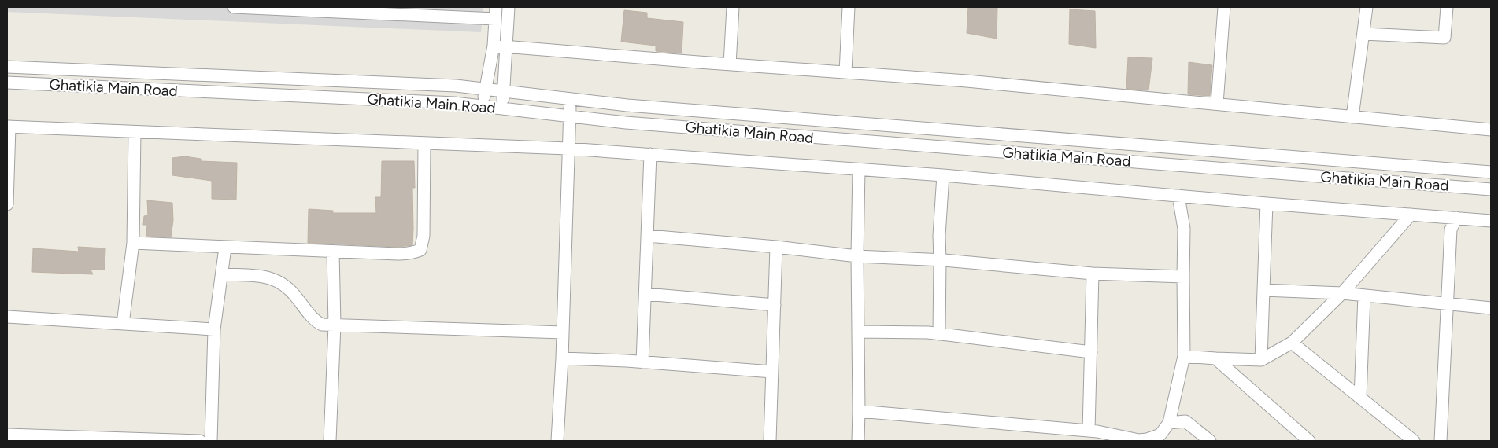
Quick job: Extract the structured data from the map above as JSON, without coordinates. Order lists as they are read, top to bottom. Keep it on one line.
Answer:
{"streets":{"street":["Ghatikia Main Road"]}}
